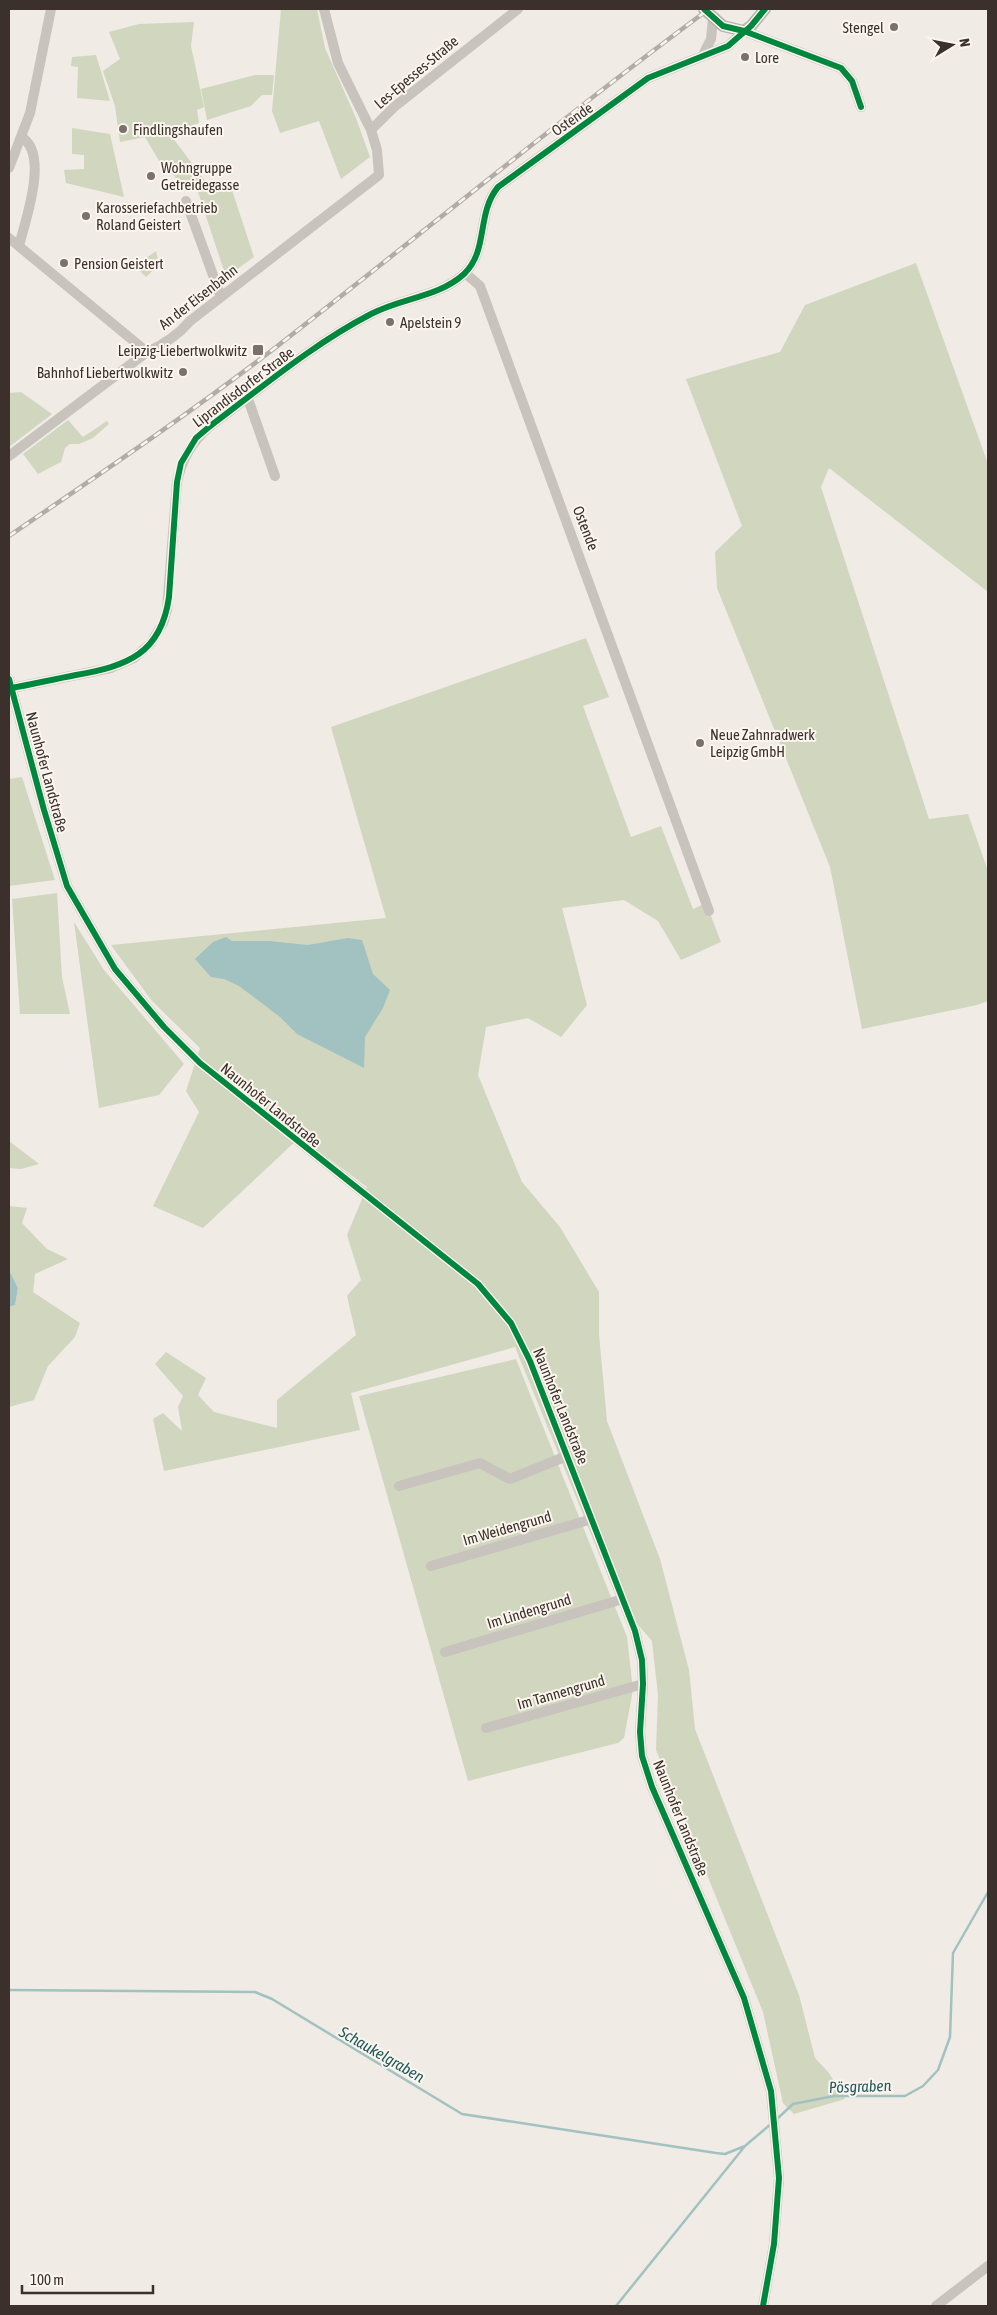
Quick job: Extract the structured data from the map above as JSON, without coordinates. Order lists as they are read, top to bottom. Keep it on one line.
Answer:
{"streets":{"street":["Les-Epesses-Straße","Ostende","An der Eisenbahn","Liprandisdorfer Straße","Naunhofer Landstraße","Im Weidengrund","Im Lindengrund","Im Tannengrund"]},"crossings":[["Les-Epesses-Straße","An der Eisenbahn"],["Ostende","Liprandisdorfer Straße"],["Liprandisdorfer Straße","Naunhofer Landstraße"],["Naunhofer Landstraße","Im Weidengrund"],["Naunhofer Landstraße","Im Lindengrund"],["Naunhofer Landstraße","Im Tannengrund"]],"water":["Schaukelgraben","Pösgraben"],"places":{"other":["Stengel","Lore","Findlingshaufen","Wohngruppe Getreidegasse","Karosseriefachbetrieb Roland Geistert","Pension Geistert","Apelstein 9","Bahnhof Liebertwolkwitz","Neue Zahnradwerk Leipzig GmbH"],"transit":["Leipzig-Liebertwolkwitz"]},"scale_bar":"100 m","north":"right"}
